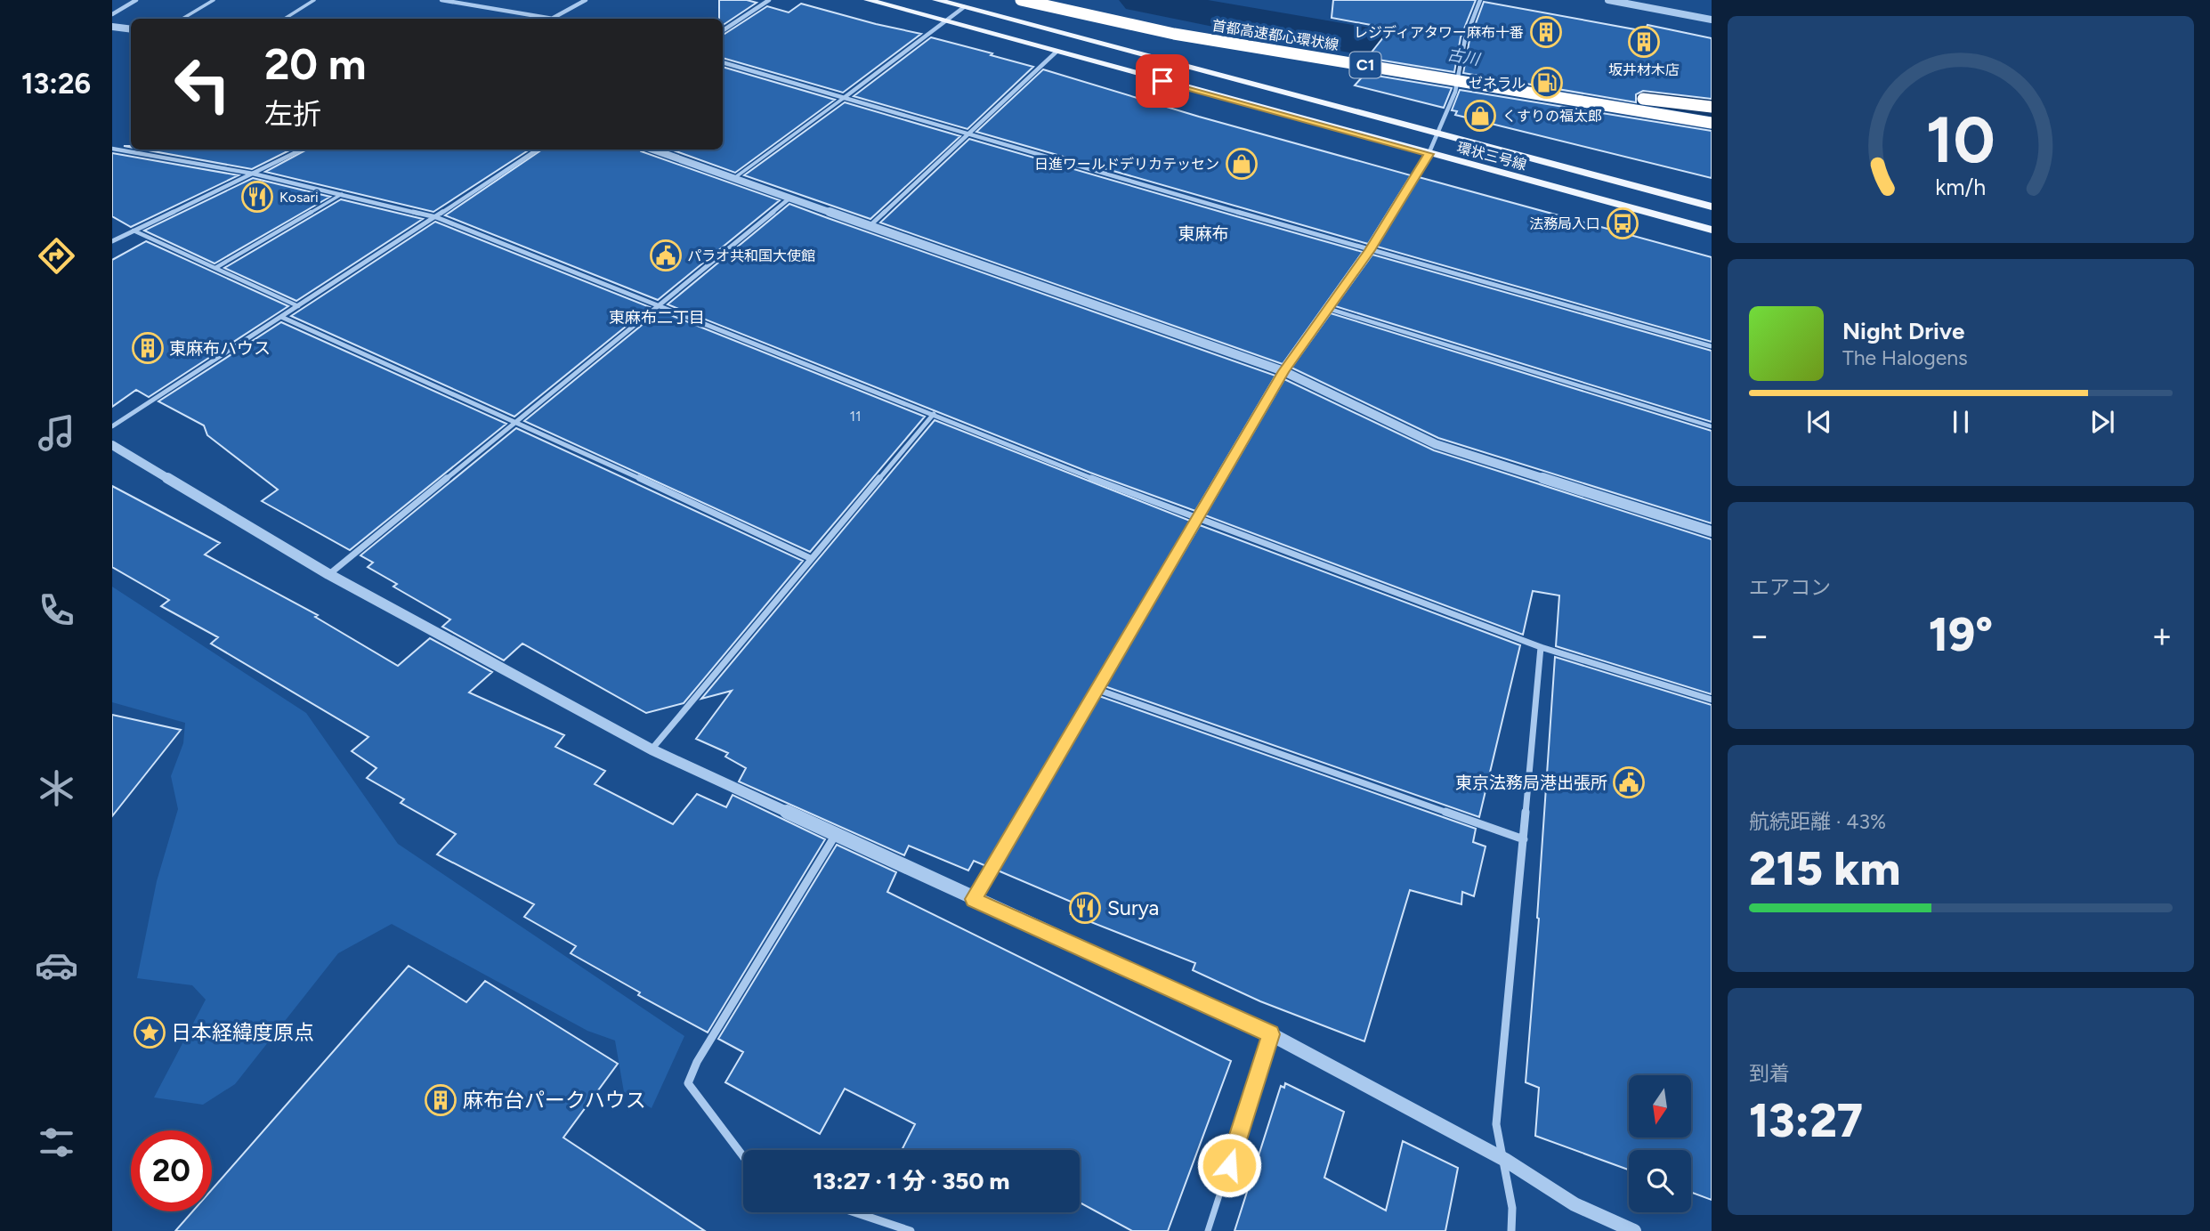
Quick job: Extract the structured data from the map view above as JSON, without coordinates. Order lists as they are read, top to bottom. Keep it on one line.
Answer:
{"streets":{"highway":["首都高速都心環状線","C1"],"main road":["環状三号線"]},"districts":["東麻布","東麻布二丁目"],"water":["古川"],"places":{"building":["レジディアタワー麻布十番","坂井材木店","東麻布ハウス","麻布台パークハウス"],"fuel station":["ゼネラル"],"shop":["くすりの福太郎","日進ワールドデリカテッセン"],"restaurant":["Kosari","Surya"],"bus stop":["法務局入口"],"public building":["パラオ共和国大使館","東京法務局港出張所"],"place":["日本経緯度原点"]},"house_numbers":["11"],"north":"bottom","page":{"tabs":"13:26","turn":["20 m","左折"],"song":["Night Drive","The Halogens"],"tile":["エアコン",["航続距離 · 43%","215 km"],["到着","13:27"]],"heat":["−","19°","+"],"limit":"20","trip":"13:27 · 1 分 · 350 m","gauge":["10","km/h"]}}
